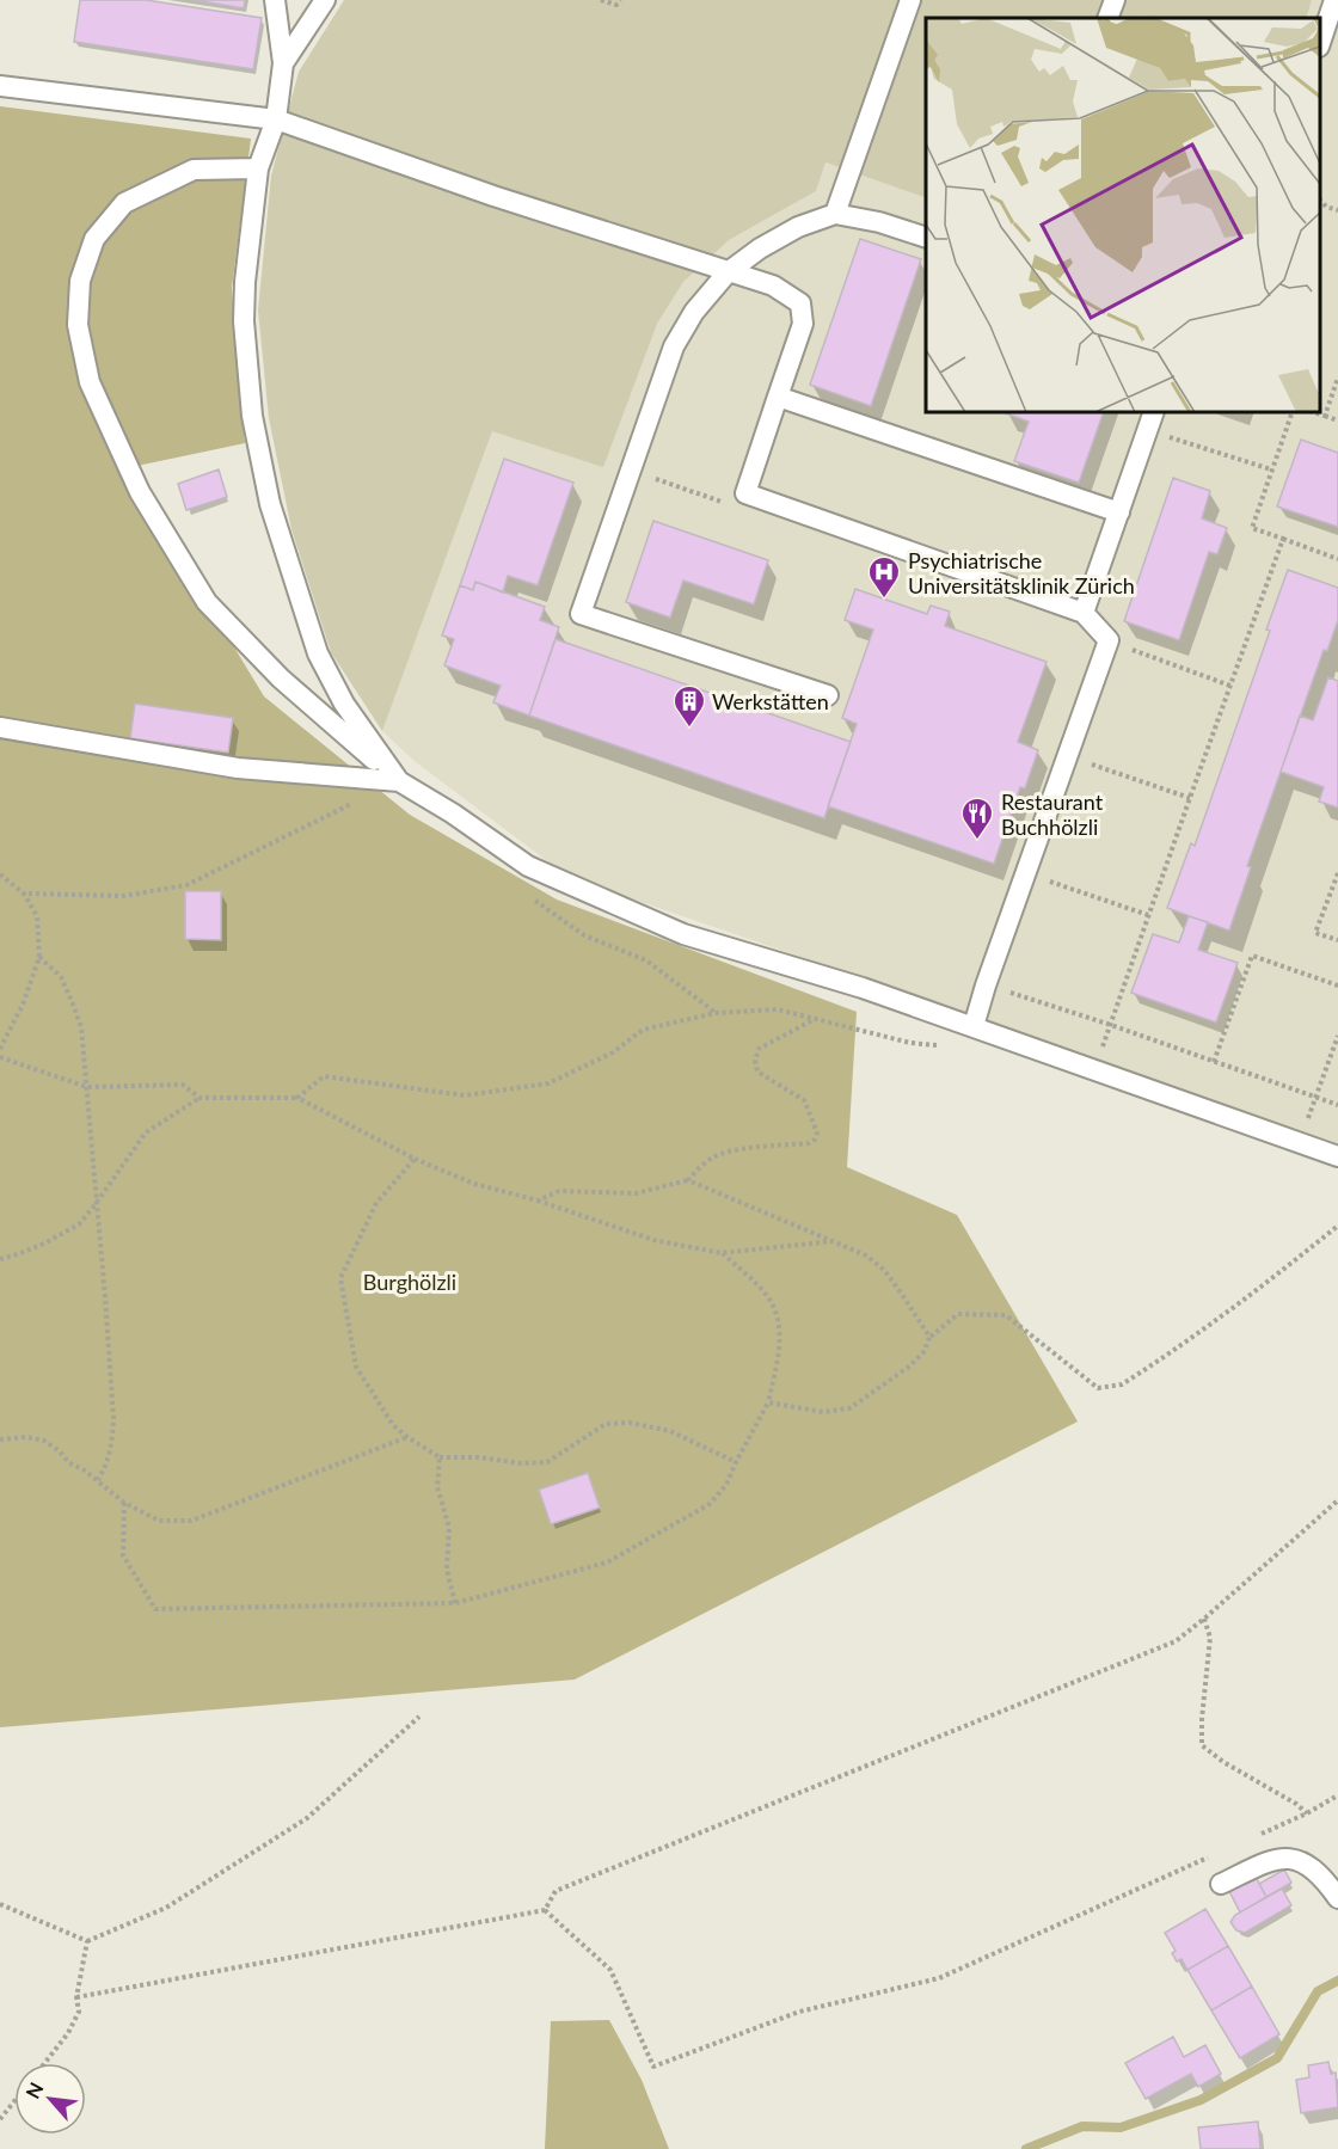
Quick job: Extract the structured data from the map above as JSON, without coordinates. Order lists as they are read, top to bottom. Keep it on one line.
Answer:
{"parks":["Burghölzli"],"places":{"hospital":["Psychiatrische Universitätsklinik Zürich"],"building":["Werkstätten"],"restaurant":["Restaurant Buchhölzli"]},"north":"top left"}
